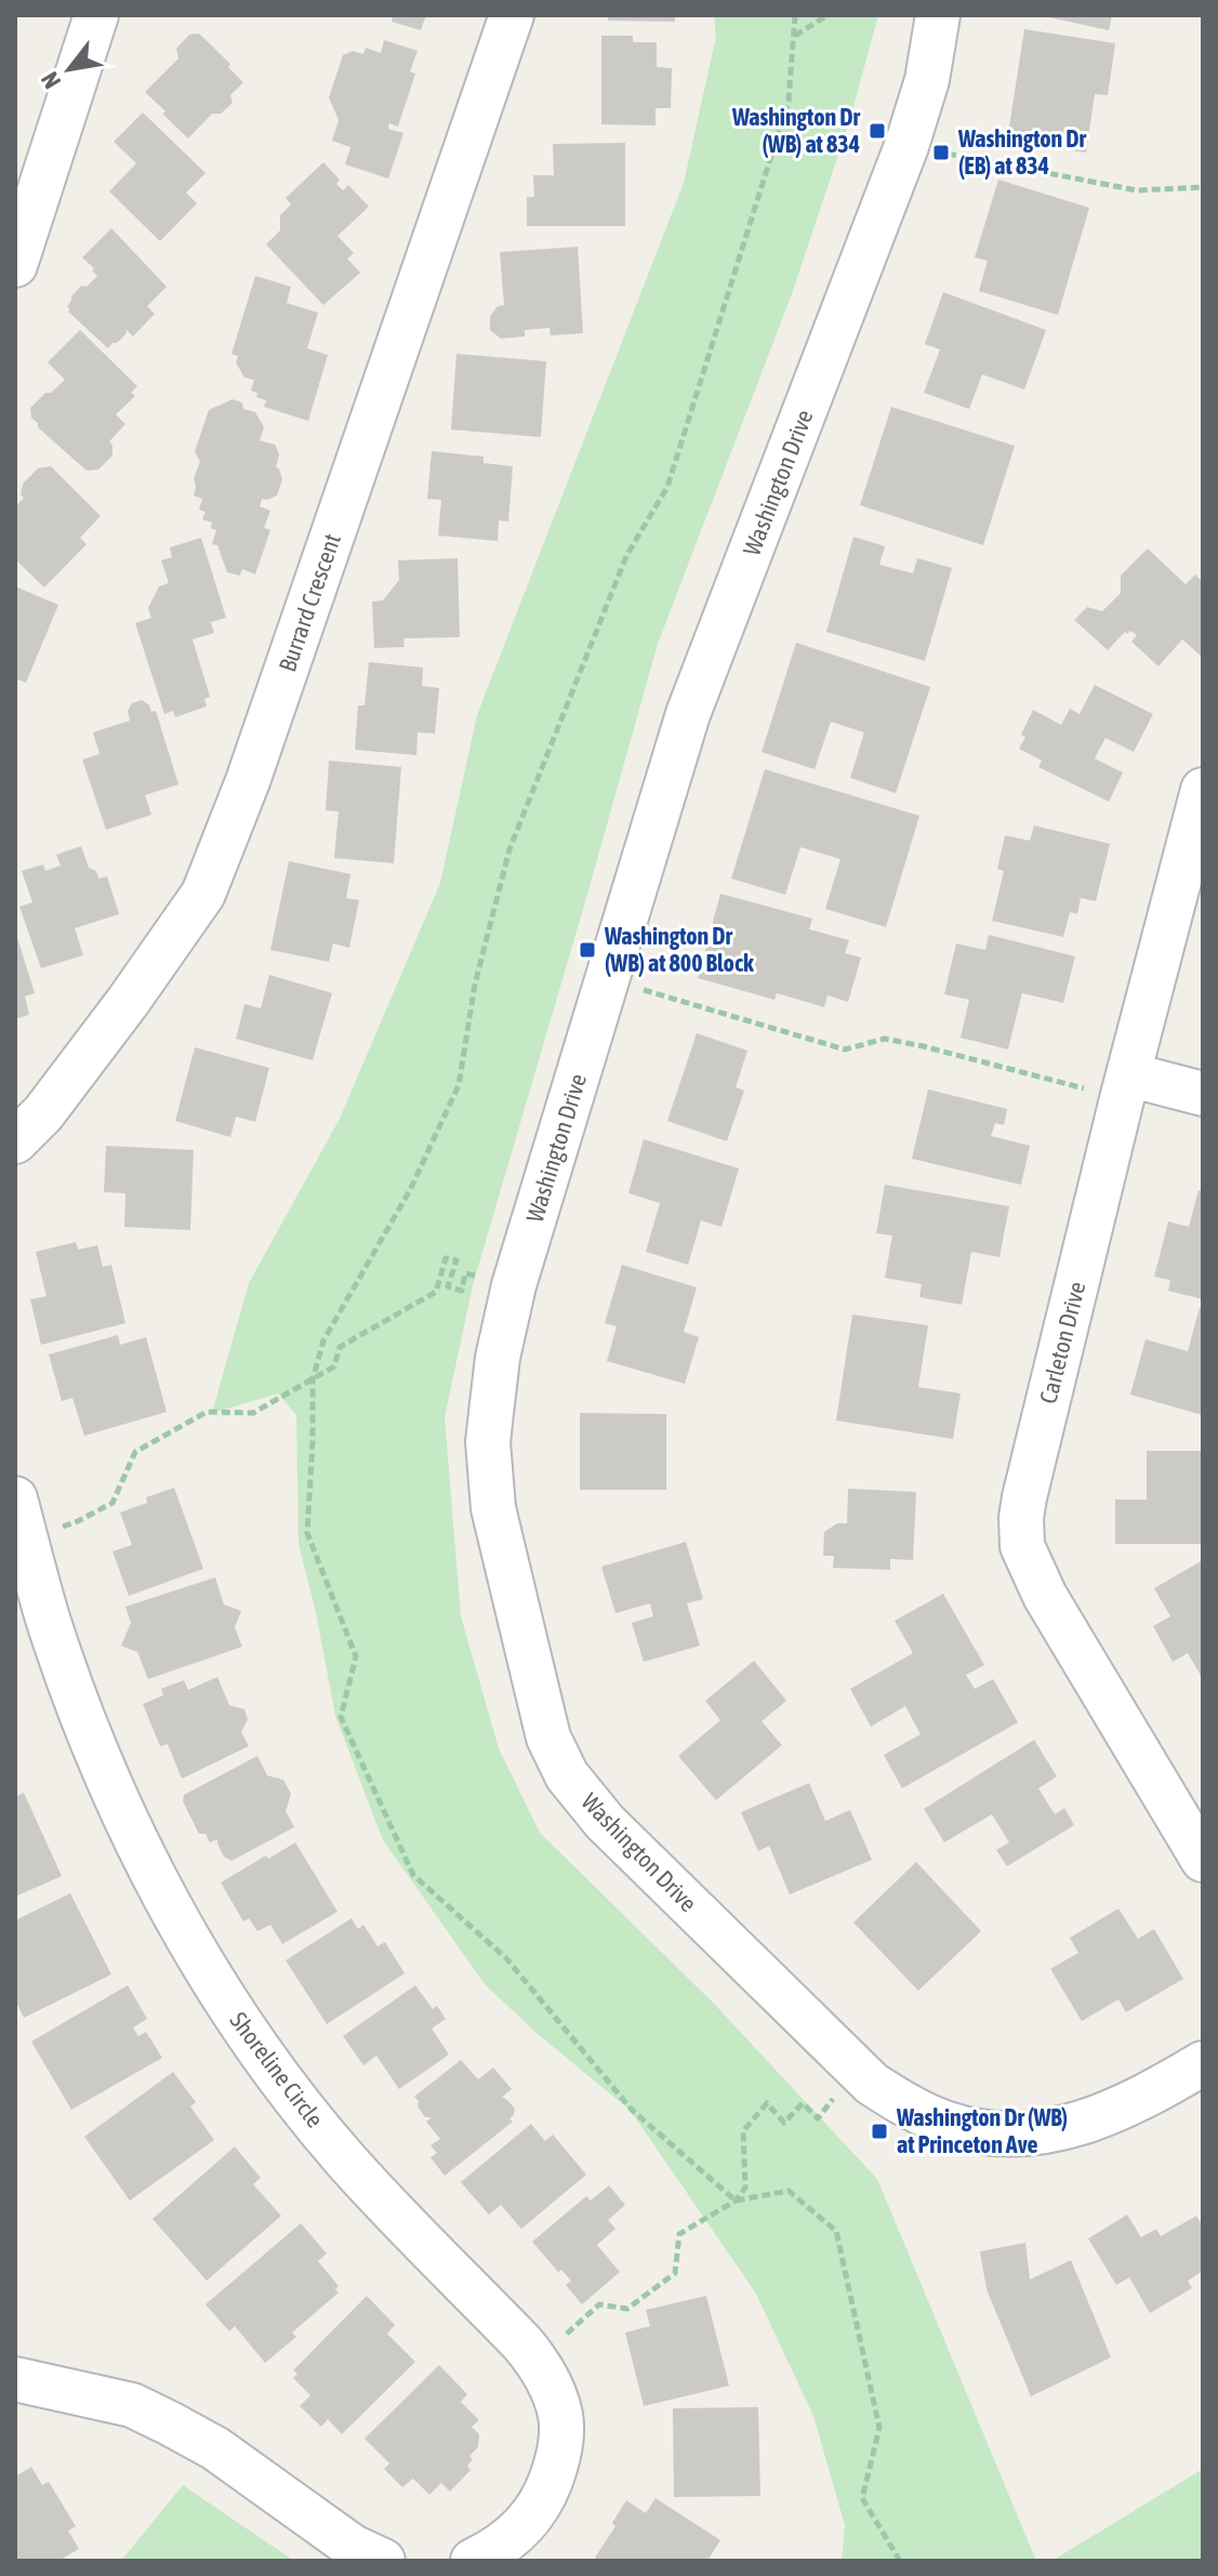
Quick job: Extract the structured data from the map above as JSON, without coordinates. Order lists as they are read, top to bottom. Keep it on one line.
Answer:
{"streets":{"street":["Washington Drive","Burrard Crescent","Carleton Drive","Shoreline Circle"]},"places":{"transit":["Washington Dr (WB) at 834","Washington Dr (EB) at 834","Washington Dr (WB) at 800 Block","Washington Dr (WB) at Princeton Ave"]},"north":"bottom left"}
